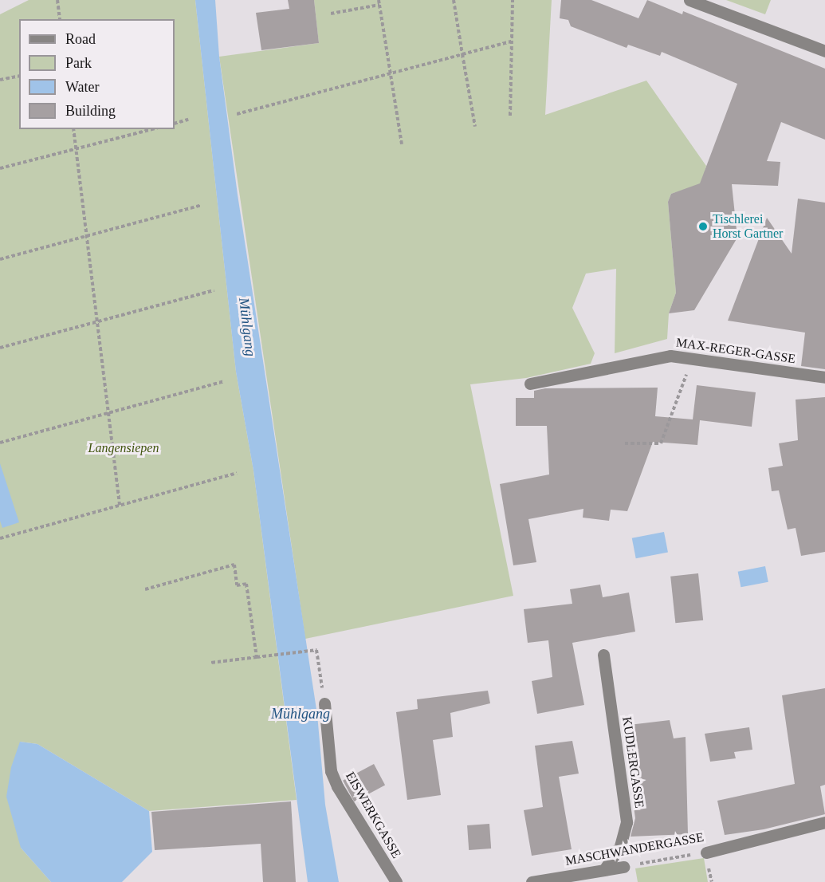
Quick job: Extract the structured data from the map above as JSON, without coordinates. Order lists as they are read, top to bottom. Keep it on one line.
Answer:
{"streets":{"street":["MAX-REGER-GASSE","KUDLERGASSE","EISWERKGASSE","MASCHWANDERGASSE"]},"crossings":[["KUDLERGASSE","MASCHWANDERGASSE"]],"water":["Mühlgang"],"parks":["Langensiepen"],"places":["Tischlerei Horst Gartner"],"legend":["Road","Park","Water","Building"]}
